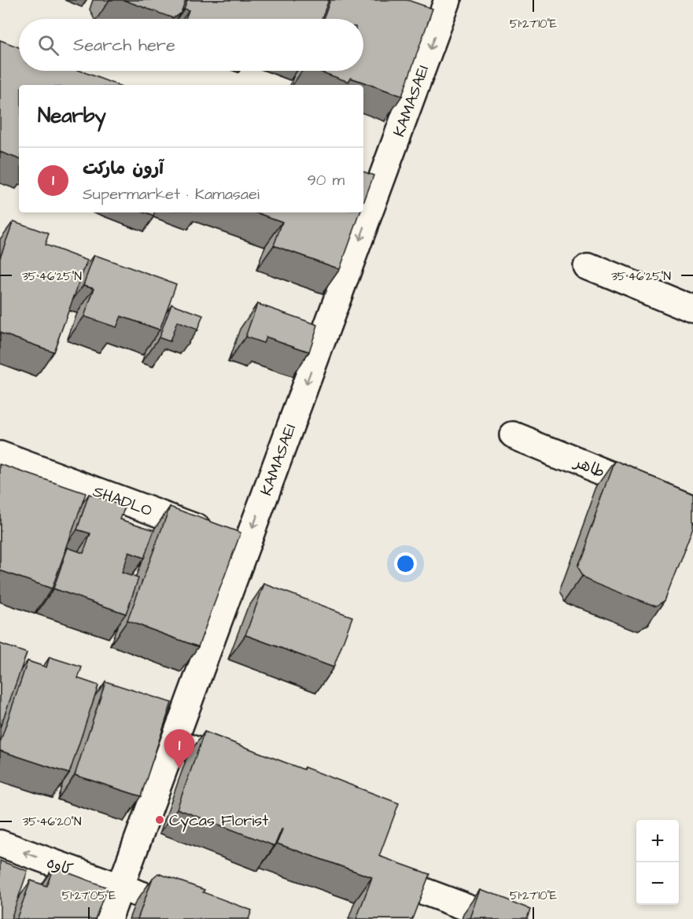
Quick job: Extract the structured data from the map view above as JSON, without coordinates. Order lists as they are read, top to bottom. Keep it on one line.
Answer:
{"streets":{"street":["KAMASAEI","طاهر","SHADLO","کاوه"]},"crossings":[["KAMASAEI","SHADLO"],["KAMASAEI","کاوه"]],"one_way":["KAMASAEI","کاوه"],"places":["Cycas Florist"],"page":{"search":"Search here","heading":"Nearby","list":[{"mark":"1","name":"آرون مارکت","note":"Supermarket · Kamasaei","value":"90 m"}],"pins":"1","map_buttons":["+","−"]},"coordinates":["51°27'10\"E","35°46'25\"N","35°46'20\"N","51°27'05\"E"]}
